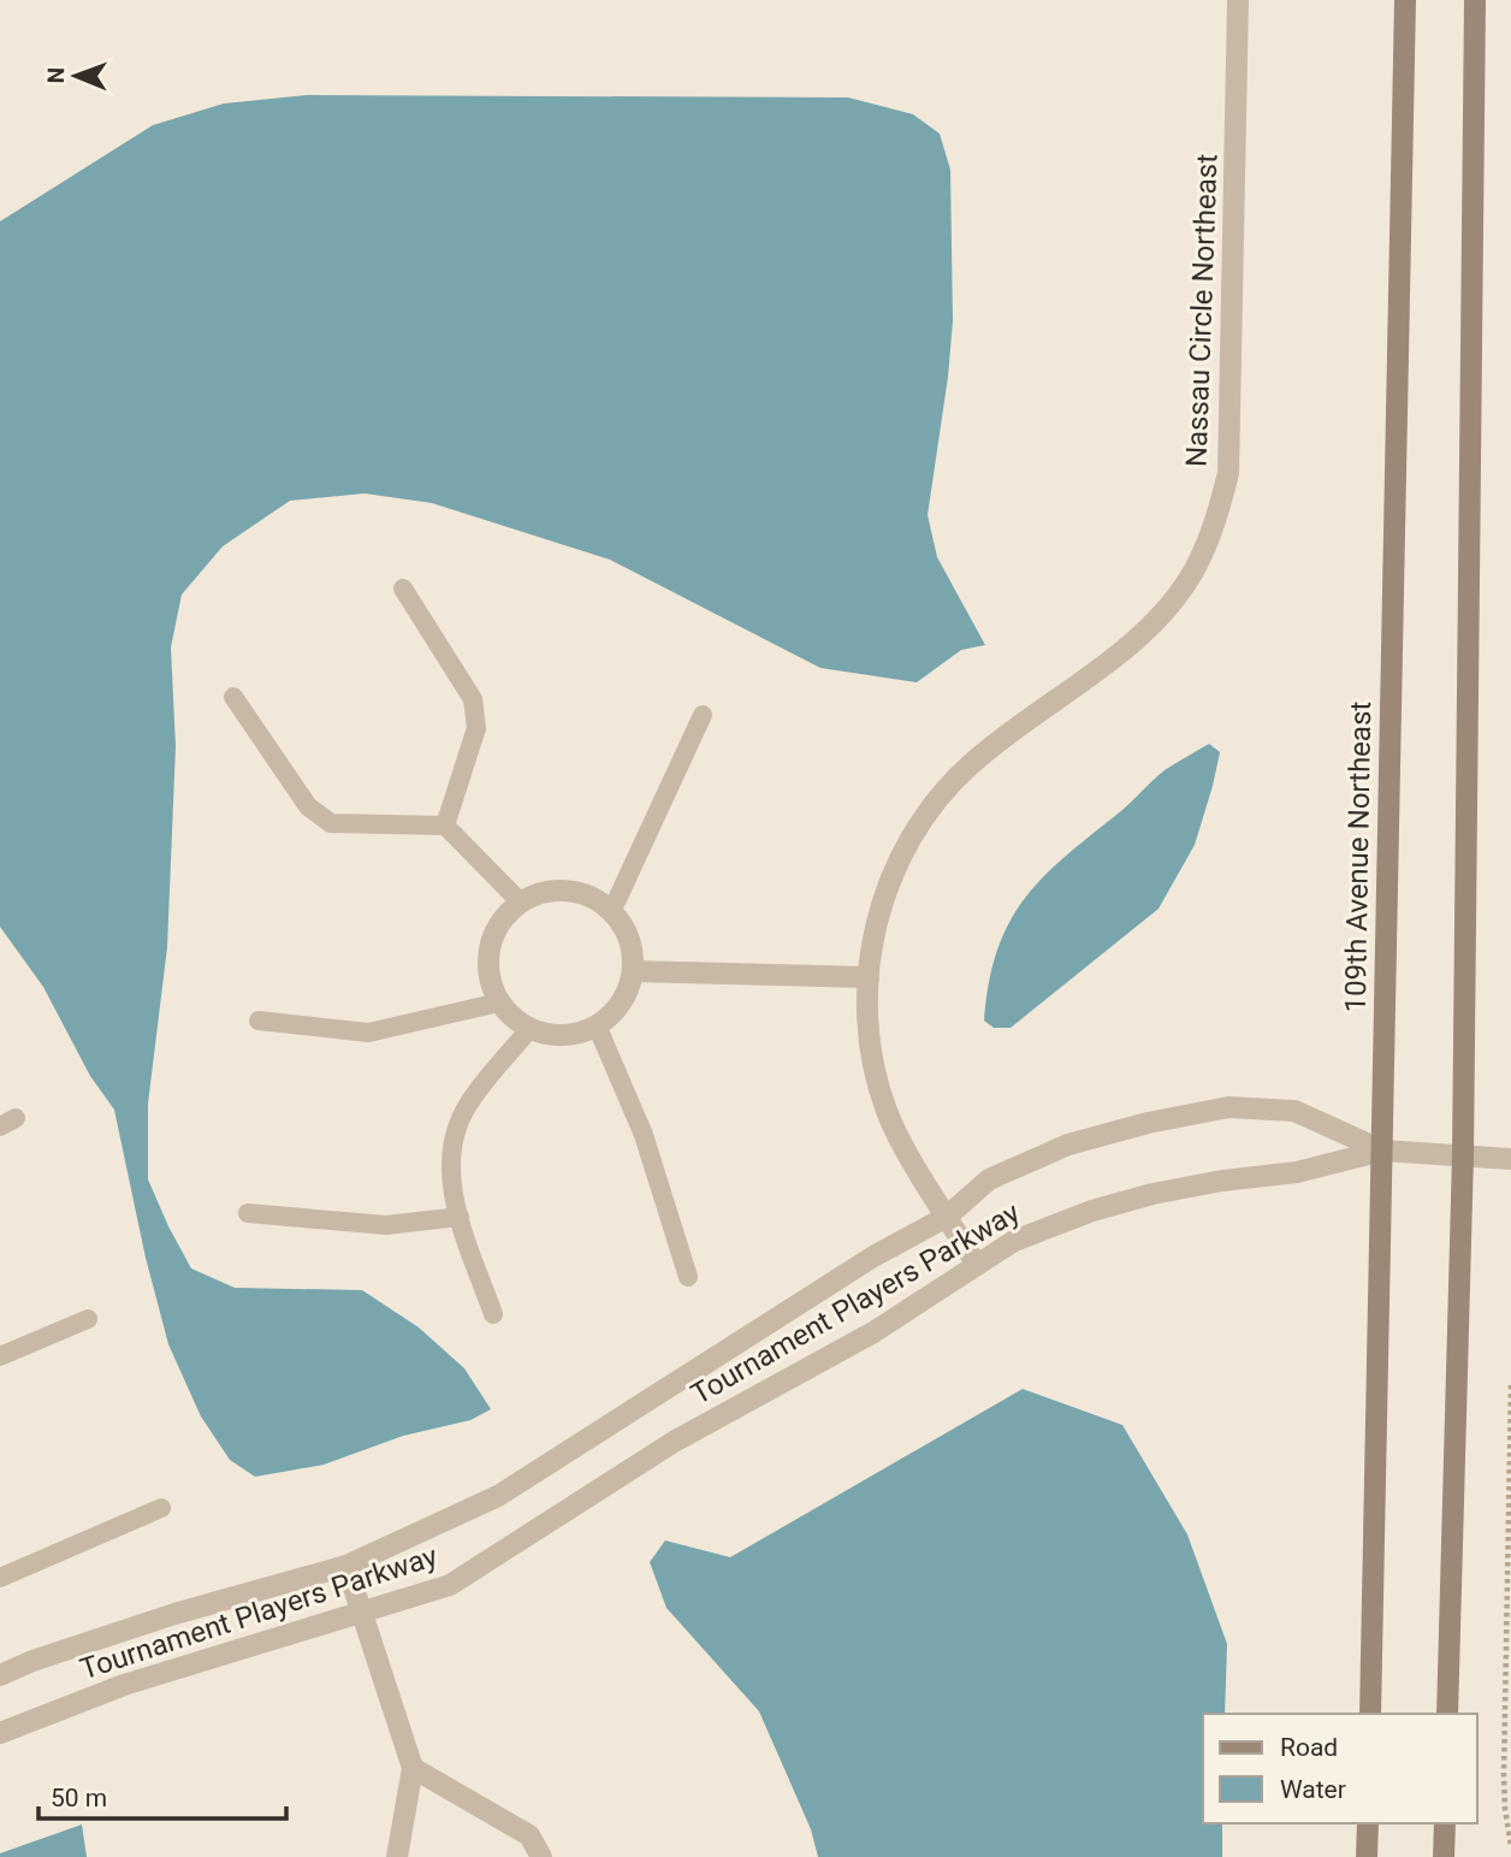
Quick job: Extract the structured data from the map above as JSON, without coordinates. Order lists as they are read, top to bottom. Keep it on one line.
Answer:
{"streets":{"main road":["109th Avenue Northeast"],"street":["Nassau Circle Northeast","Tournament Players Parkway"]},"crossings":[["Nassau Circle Northeast","Tournament Players Parkway"],["109th Avenue Northeast","Tournament Players Parkway"]],"legend":["Road","Water"],"scale_bar":"50 m","north":"left"}
